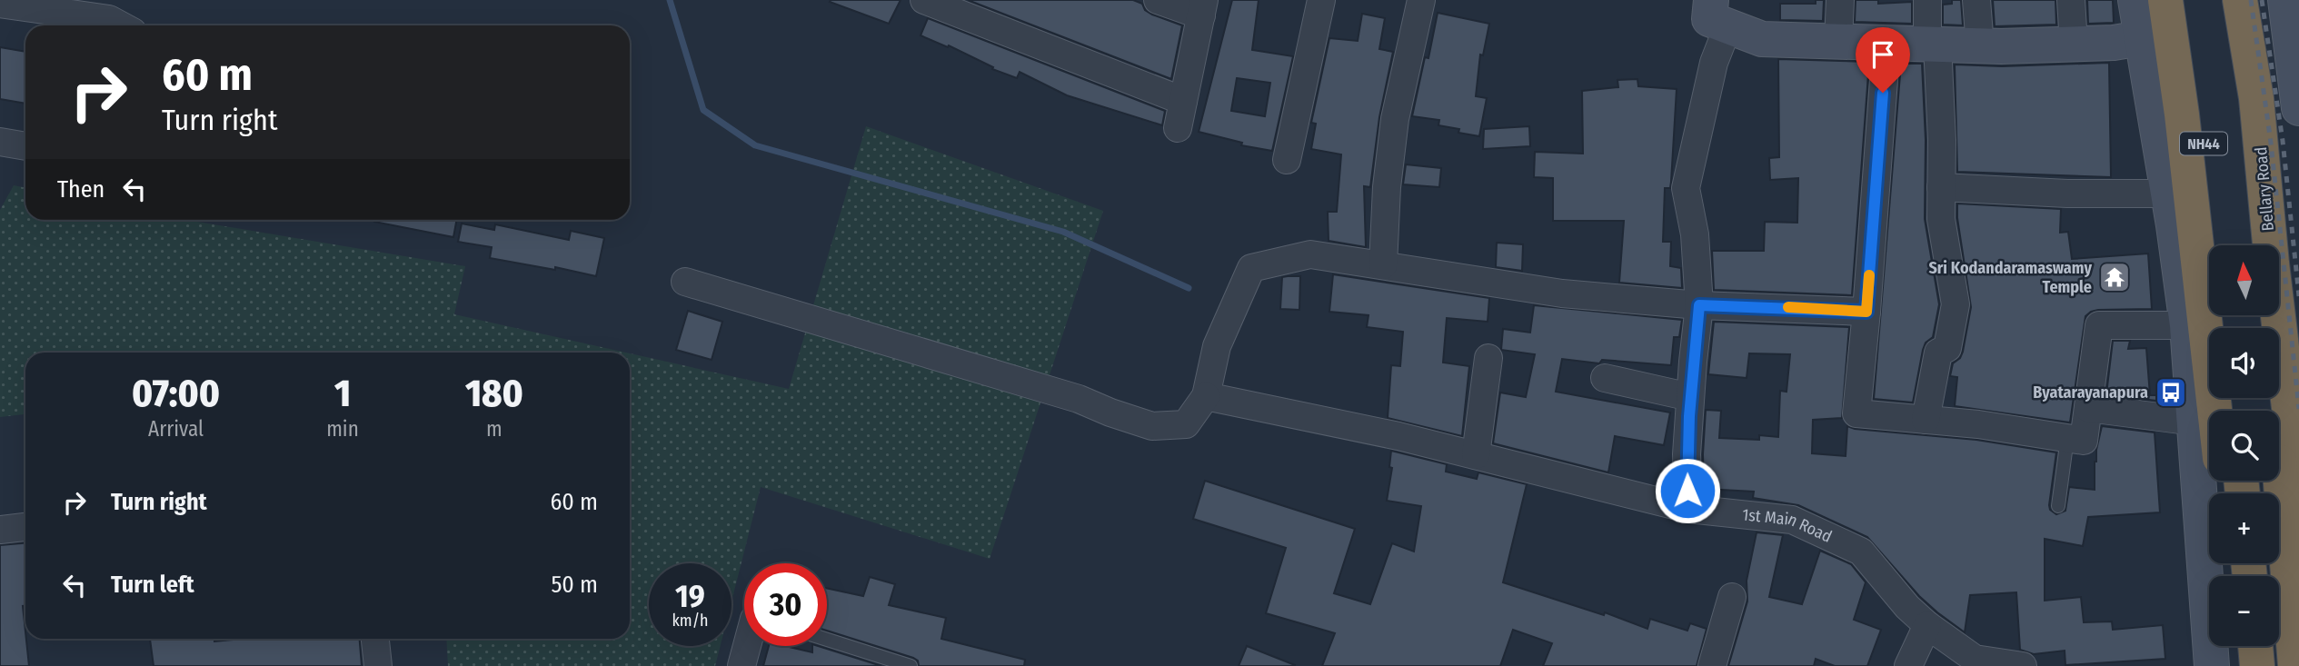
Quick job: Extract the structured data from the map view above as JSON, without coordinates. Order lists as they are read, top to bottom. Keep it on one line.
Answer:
{"streets":{"highway":["NH44","Bellary Road"],"street":["1st Main Road"]},"places":{"temple":["Sri Kodandaramaswamy Temple"],"bus stop":["Byatarayanapura"]},"north":"top","page":{"turn":["60 m","Turn right"],"then":"Then","map_buttons":["+","−"],"eta":["07:00","Arrival","1","min","180","m"],"list":[{"name":"Turn right","value":"60 m"},{"name":"Turn left","value":"50 m"}],"speed":"19 km/h","limit":"30"}}
